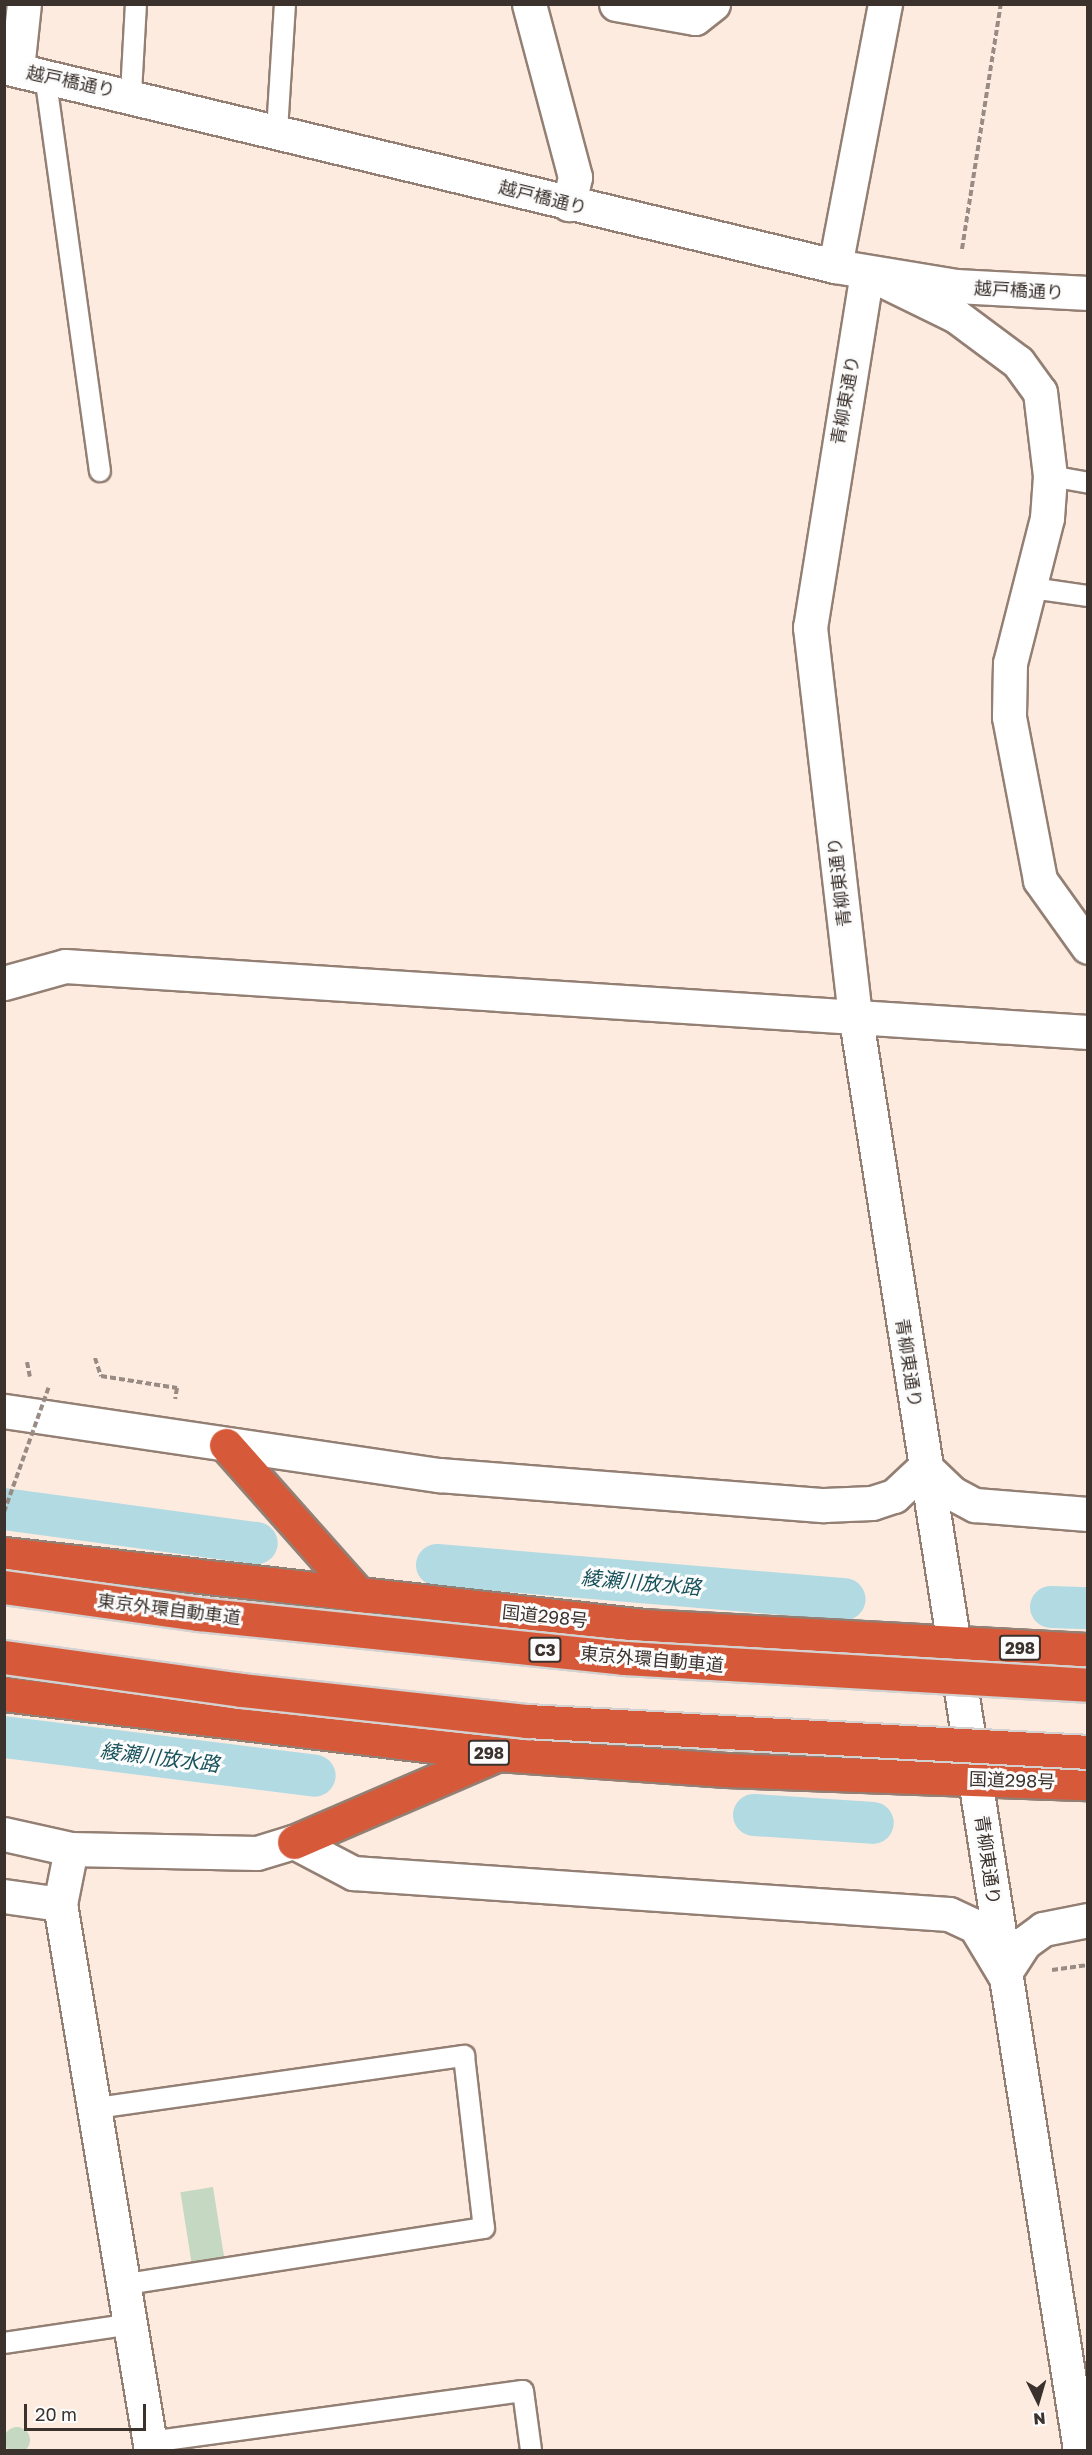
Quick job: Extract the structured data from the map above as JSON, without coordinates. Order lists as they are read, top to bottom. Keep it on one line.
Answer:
{"streets":{"highway":["東京外環自動車道","国道298号","298","C3"],"street":["越戸橋通り","青柳東通り"]},"crossings":[["越戸橋通り","青柳東通り"],["青柳東通り","東京外環自動車道"],["青柳東通り","国道298号"]],"water":["綾瀬川放水路"],"scale_bar":"20 m","north":"bottom"}
